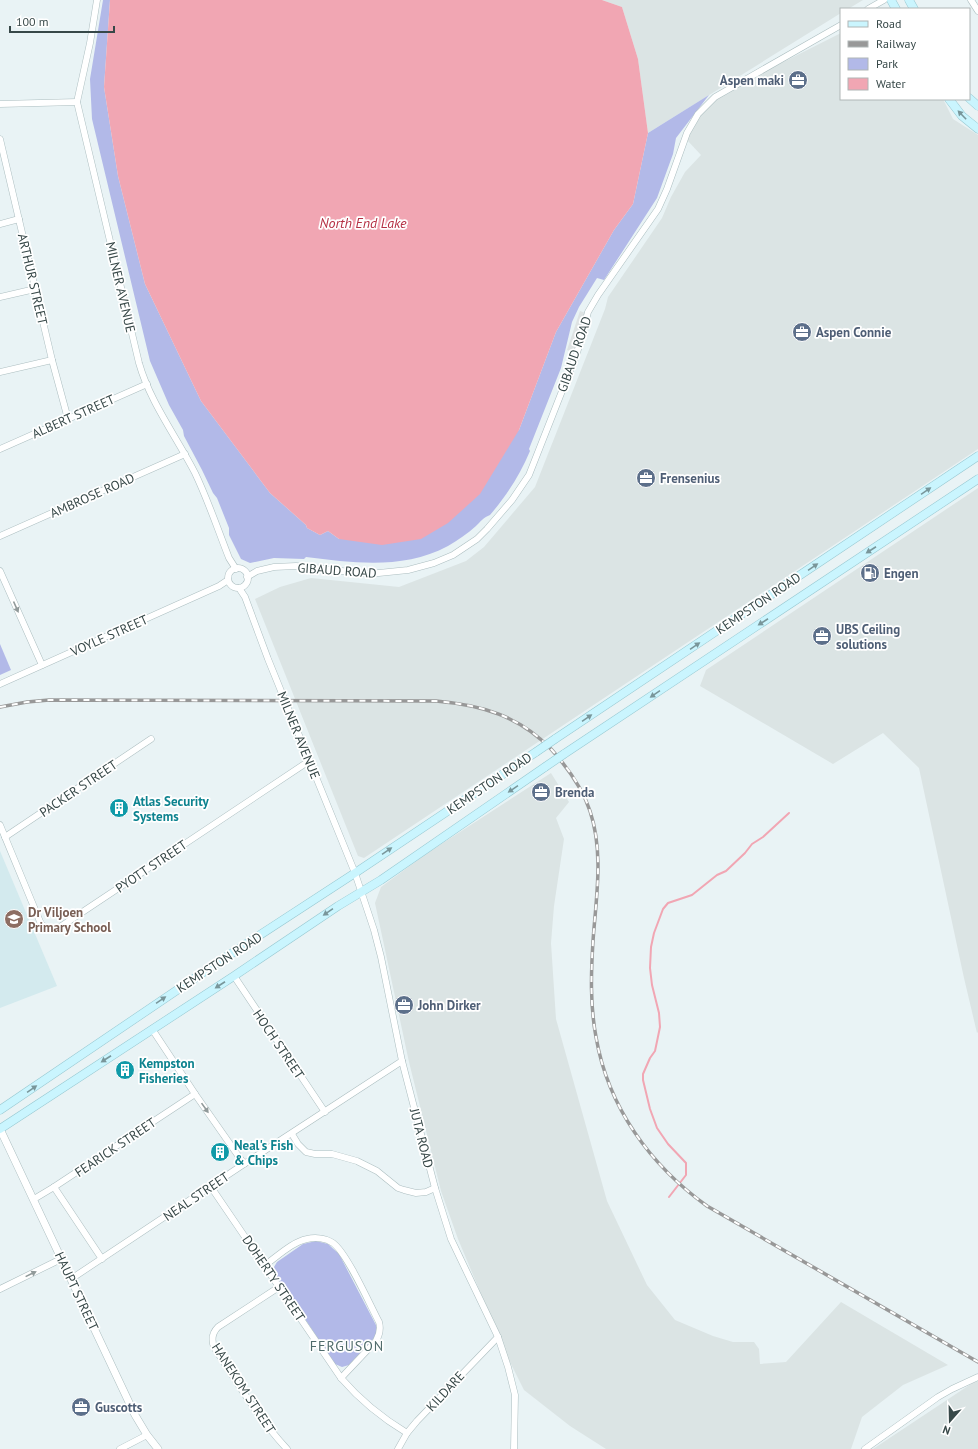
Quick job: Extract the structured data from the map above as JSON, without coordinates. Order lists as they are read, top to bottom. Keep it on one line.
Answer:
{"streets":{"main road":["KEMPSTON ROAD"],"street":["ARTHUR STREET","MILNER AVENUE","GIBAUD ROAD","ALBERT STREET","AMBROSE ROAD","VOYLE STREET","PACKER STREET","PYOTT STREET","HOCH STREET","JUTA ROAD","FEARICK STREET","NEAL STREET","DOHERTY STREET","HAUPT STREET","HANEKOM STREET","KILDARE"]},"crossings":[["ARTHUR STREET","ALBERT STREET"],["MILNER AVENUE","ALBERT STREET"],["MILNER AVENUE","AMBROSE ROAD"],["MILNER AVENUE","KEMPSTON ROAD"],["MILNER AVENUE","PYOTT STREET"],["MILNER AVENUE","JUTA ROAD"],["KEMPSTON ROAD","HOCH STREET"],["KEMPSTON ROAD","JUTA ROAD"],["KEMPSTON ROAD","HAUPT STREET"],["PACKER STREET","PYOTT STREET"],["HOCH STREET","NEAL STREET"],["JUTA ROAD","NEAL STREET"],["JUTA ROAD","KILDARE"],["FEARICK STREET","HAUPT STREET"],["NEAL STREET","DOHERTY STREET"],["NEAL STREET","HAUPT STREET"],["DOHERTY STREET","HANEKOM STREET"],["DOHERTY STREET","KILDARE"]],"districts":["FERGUSON"],"water":["North End Lake"],"places":{"office":["Aspen maki","Aspen Connie","Frensenius","UBS Ceiling solutions","Brenda","John Dirker","Guscotts"],"fuel station":["Engen"],"building":["Atlas Security Systems","Kempston Fisheries","Neal's Fish & Chips"],"school or university":["Dr Viljoen Primary School"]},"legend":["Road","Railway","Park","Water"],"scale_bar":"100 m","north":"bottom"}
